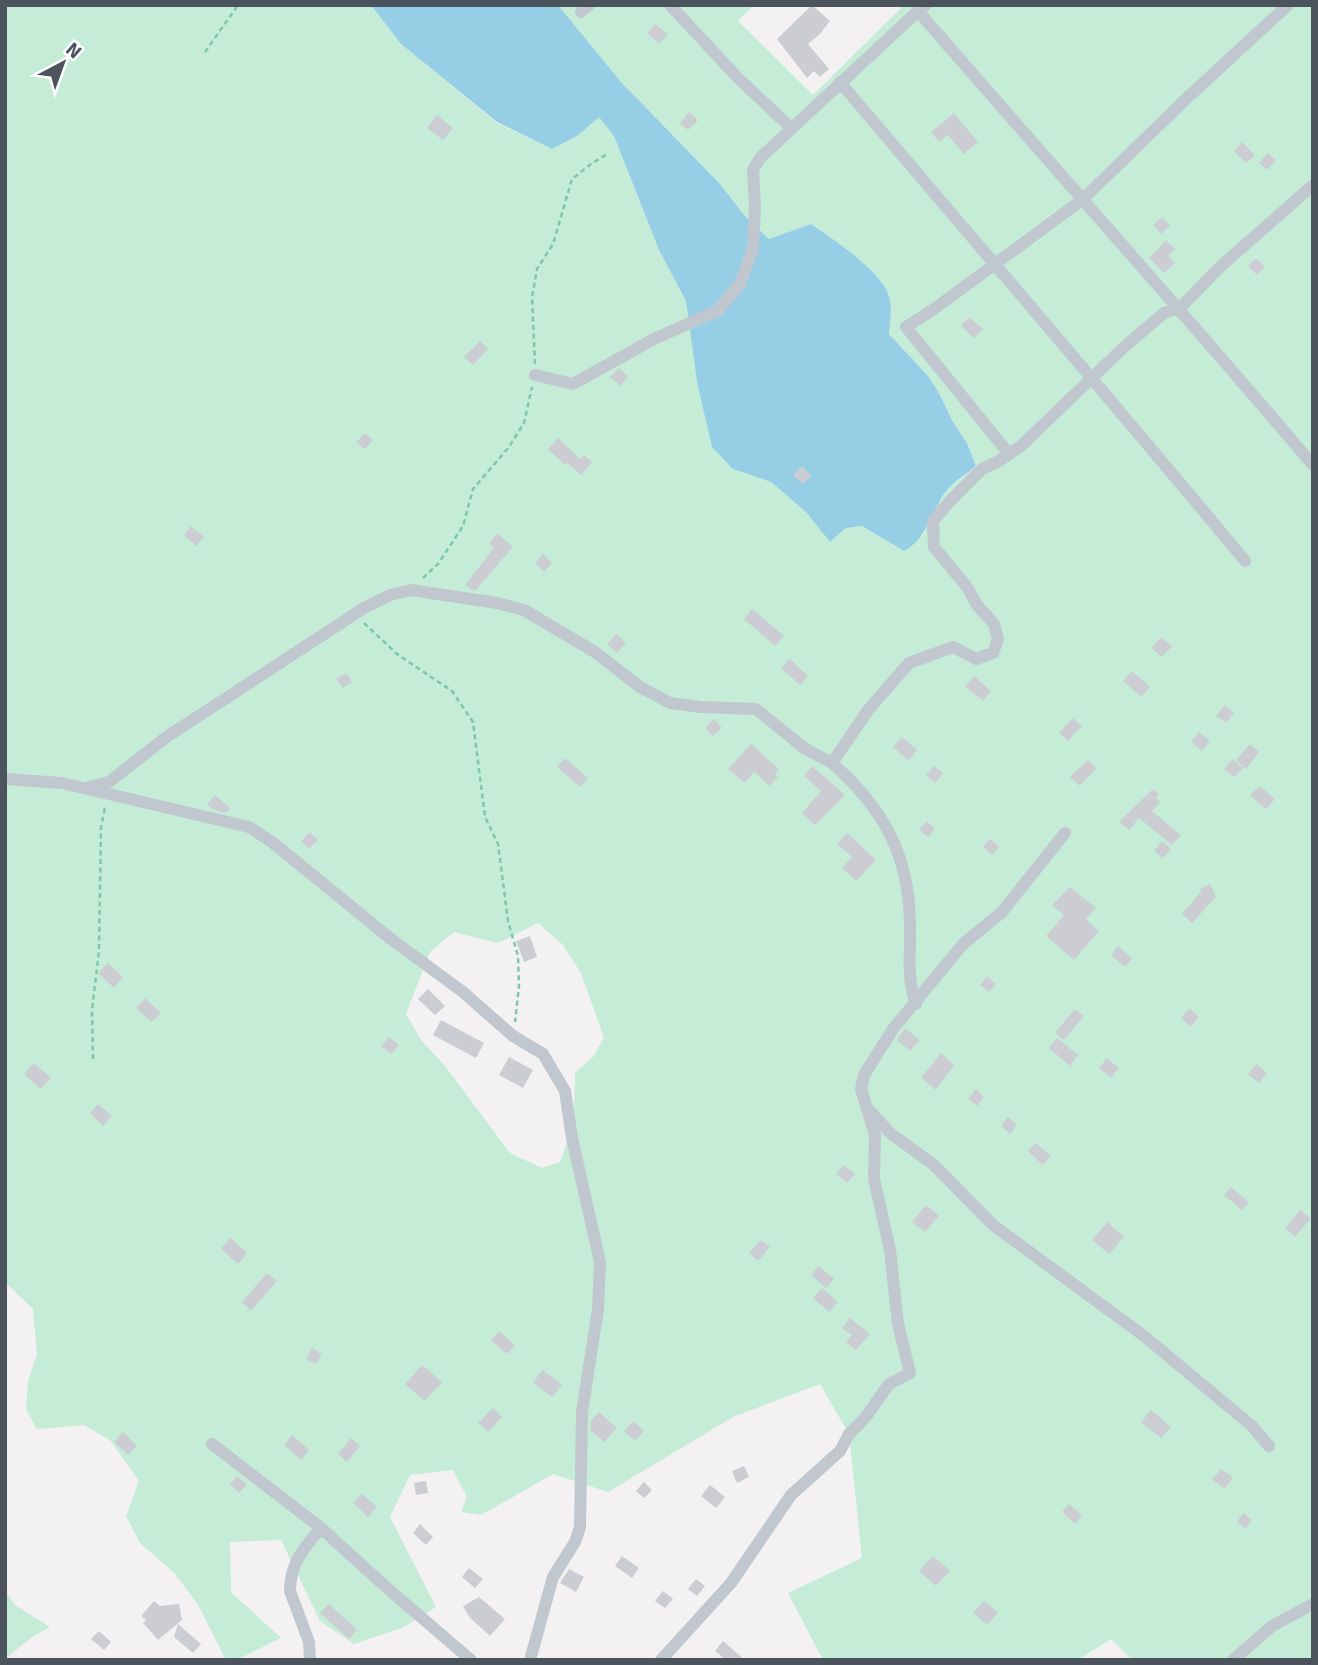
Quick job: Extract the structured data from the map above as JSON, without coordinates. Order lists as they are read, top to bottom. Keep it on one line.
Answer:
{"north":"top right"}
